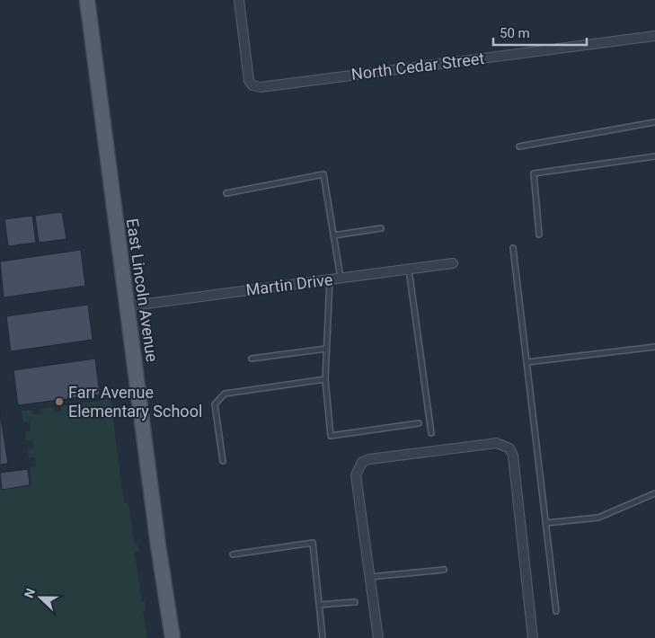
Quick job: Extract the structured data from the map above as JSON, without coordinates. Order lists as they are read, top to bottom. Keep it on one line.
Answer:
{"streets":{"main road":["East Lincoln Avenue"],"street":["North Cedar Street","Martin Drive"]},"crossings":[["Martin Drive","East Lincoln Avenue"]],"places":["Farr Avenue Elementary School"],"scale_bar":"50 m","north":"left"}
